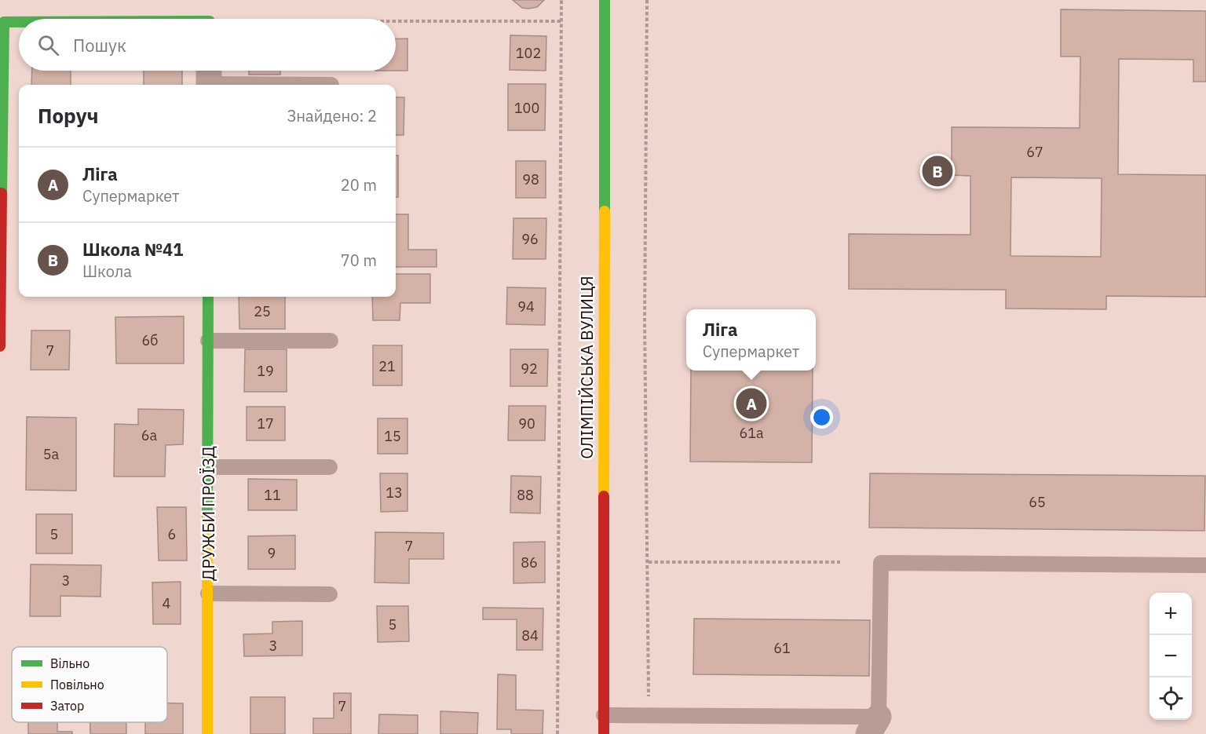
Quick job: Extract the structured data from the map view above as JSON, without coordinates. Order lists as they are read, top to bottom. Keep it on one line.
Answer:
{"streets":{"street":["ОЛІМПІЙСЬКА ВУЛИЦЯ","ДРУЖБИ ПРОЇЗД"]},"house_numbers":["102","100","67","98","96","94","25","6б","7","21","92","19","17","90","61а","6а","15","5а","13","11","88","65","5","6","7","9","86","3","4","5","84","3","61","7"],"legend":["Вільно","Повільно","Затор"],"page":{"search":"Пошук","heading":["Поруч","Знайдено: 2"],"list":[{"mark":"A","name":"Ліга","note":"Супермаркет","value":"20 m"},{"mark":"B","name":"Школа №41","note":"Школа","value":"70 m"}],"pins":["B","A"],"popup":["Ліга","Супермаркет"],"map_buttons":["+","−"]}}
